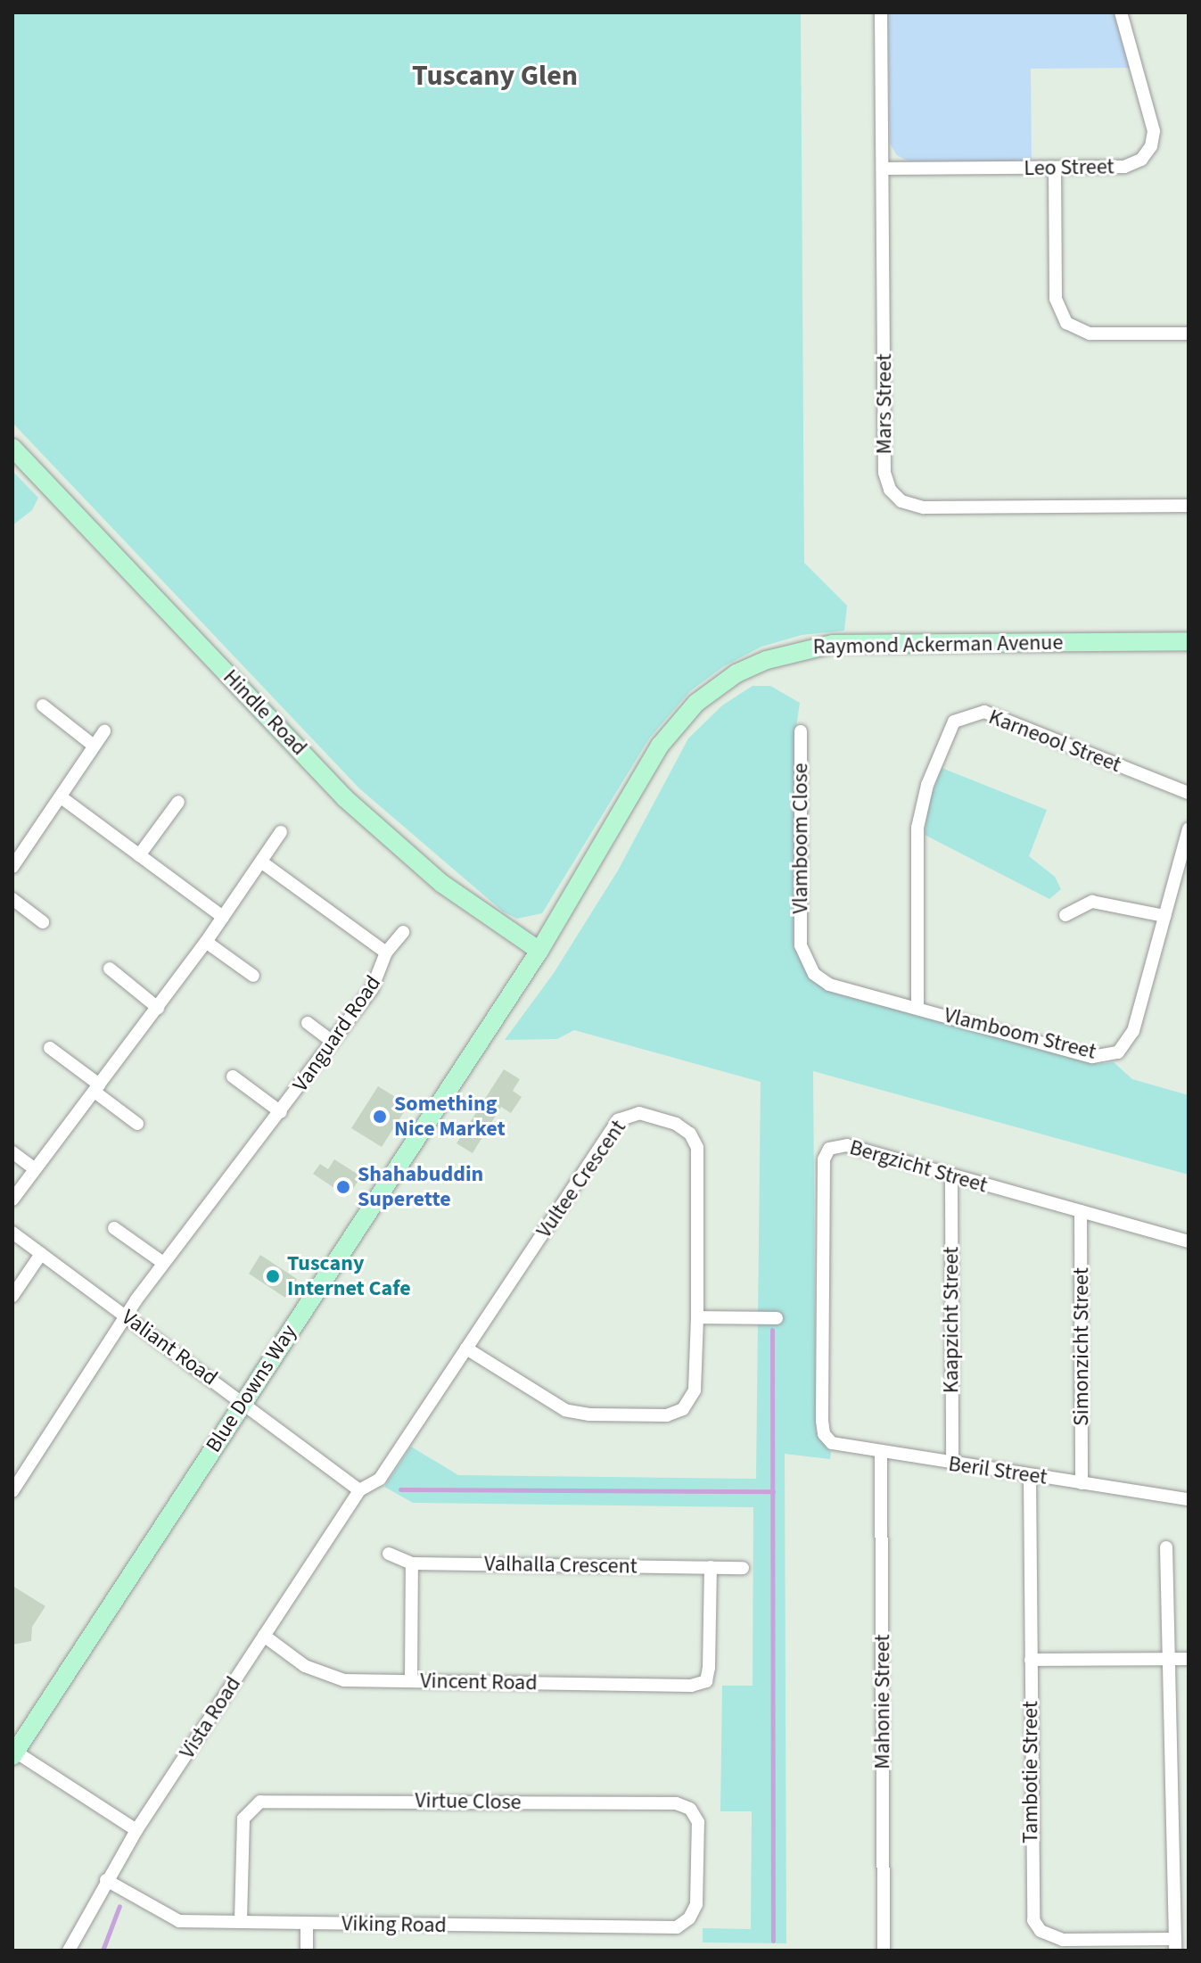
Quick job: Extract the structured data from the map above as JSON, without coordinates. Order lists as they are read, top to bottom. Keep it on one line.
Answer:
{"streets":{"street":["Leo Street","Mars Street","Raymond Ackerman Avenue","Hindle Road","Karneool Street","Vlamboom Close","Vanguard Road","Vlamboom Street","Bergzicht Street","Vultee Crescent","Kaapzicht Street","Simonzicht Street","Valiant Road","Blue Downs Way","Beril Street","Valhalla Crescent","Vincent Road","Mahonie Street","Vista Road","Tambotie Street","Virtue Close","Viking Road"]},"crossings":[["Leo Street","Mars Street"],["Raymond Ackerman Avenue","Hindle Road"],["Raymond Ackerman Avenue","Blue Downs Way"],["Hindle Road","Blue Downs Way"],["Karneool Street","Vlamboom Street"],["Vlamboom Close","Vlamboom Street"],["Vanguard Road","Valiant Road"],["Bergzicht Street","Kaapzicht Street"],["Bergzicht Street","Simonzicht Street"],["Bergzicht Street","Beril Street"],["Vultee Crescent","Valiant Road"],["Vultee Crescent","Vista Road"],["Kaapzicht Street","Beril Street"],["Simonzicht Street","Beril Street"],["Valiant Road","Blue Downs Way"],["Valiant Road","Vista Road"],["Beril Street","Mahonie Street"],["Beril Street","Tambotie Street"],["Valhalla Crescent","Vincent Road"],["Vincent Road","Vista Road"],["Vista Road","Viking Road"],["Virtue Close","Viking Road"]],"districts":["Tuscany Glen"],"places":["Something Nice Market","Shahabuddin Superette","Tuscany Internet Cafe"]}
